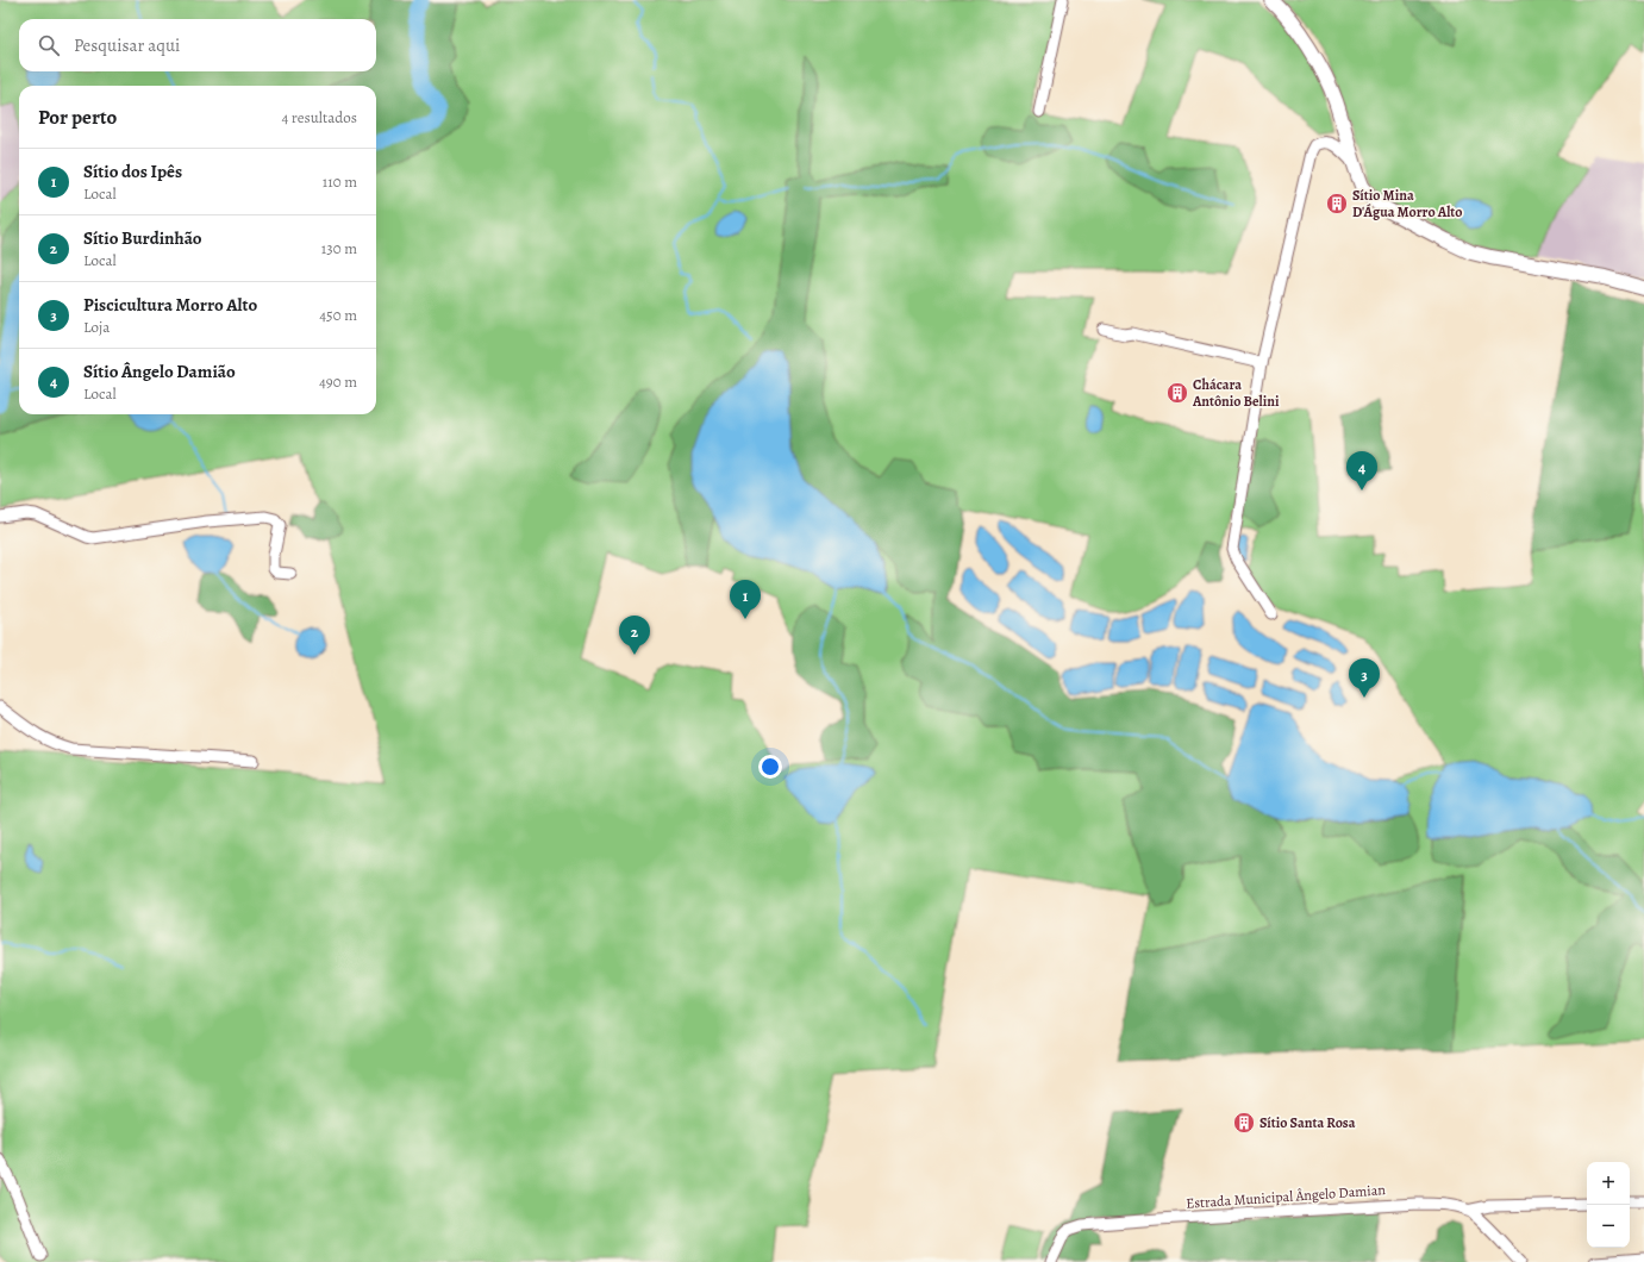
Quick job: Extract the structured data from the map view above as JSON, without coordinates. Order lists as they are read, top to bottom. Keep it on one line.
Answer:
{"streets":{"street":["Estrada Municipal Ângelo Damian"]},"places":{"building":["Sítio Mina D'Água Morro Alto","Chácara Antônio Belini","Sítio Santa Rosa"]},"page":{"search":"Pesquisar aqui","heading":["Por perto","4 resultados"],"list":[{"mark":"1","name":"Sítio dos Ipês","note":"Local","value":"110 m"},{"mark":"2","name":"Sítio Burdinhão","note":"Local","value":"130 m"},{"mark":"3","name":"Piscicultura Morro Alto","note":"Loja","value":"450 m"},{"mark":"4","name":"Sítio Ângelo Damião","note":"Local","value":"490 m"}],"pins":["4","1","2","3"],"map_buttons":["+","−"]}}
